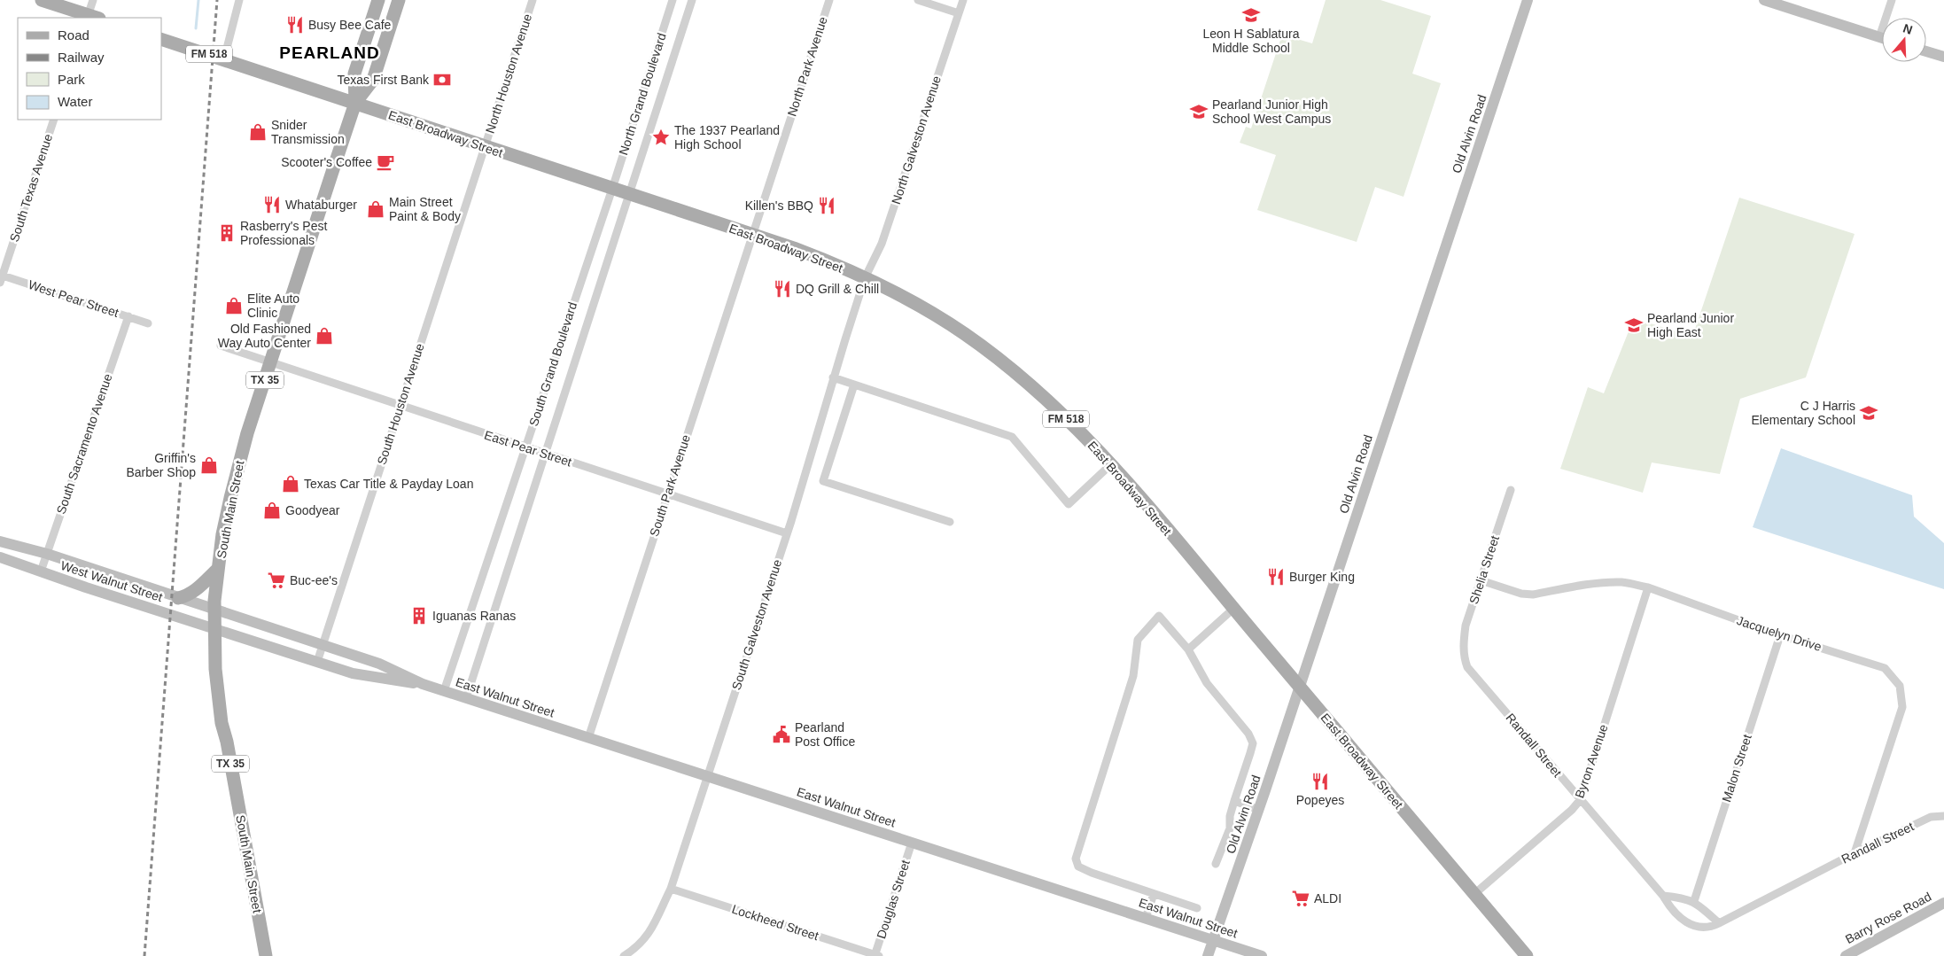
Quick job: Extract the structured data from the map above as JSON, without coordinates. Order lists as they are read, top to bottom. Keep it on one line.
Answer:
{"streets":{"main road":["FM 518","East Broadway Street","TX 35","South Main Street"],"street":["North Park Avenue","North Houston Avenue","North Grand Boulevard","Old Alvin Road","North Galveston Avenue","South Texas Avenue","West Pear Street","South Grand Boulevard","South Houston Avenue","South Sacramento Avenue","East Pear Street","South Park Avenue","Shelia Street","West Walnut Street","South Galveston Avenue","Jacquelyn Drive","East Walnut Street","Randall Street","Byron Avenue","Malon Street","Douglas Street","Barry Rose Road","Lockheed Street"]},"crossings":[["FM 518","East Broadway Street"],["FM 518","TX 35"],["FM 518","South Main Street"],["North Park Avenue","East Broadway Street"],["North Park Avenue","South Park Avenue"],["North Houston Avenue","East Broadway Street"],["North Houston Avenue","South Houston Avenue"],["North Grand Boulevard","East Broadway Street"],["North Grand Boulevard","South Grand Boulevard"],["East Broadway Street","Old Alvin Road"],["East Broadway Street","North Galveston Avenue"],["East Broadway Street","South Grand Boulevard"],["East Broadway Street","TX 35"],["East Broadway Street","South Houston Avenue"],["East Broadway Street","South Park Avenue"],["East Broadway Street","South Main Street"],["East Broadway Street","South Galveston Avenue"],["East Broadway Street","Byron Avenue"],["Old Alvin Road","East Walnut Street"],["North Galveston Avenue","South Galveston Avenue"],["South Texas Avenue","West Pear Street"],["West Pear Street","South Sacramento Avenue"],["South Grand Boulevard","East Pear Street"],["South Grand Boulevard","East Walnut Street"],["TX 35","South Main Street"],["South Houston Avenue","East Pear Street"],["South Houston Avenue","East Walnut Street"],["South Sacramento Avenue","West Walnut Street"],["East Pear Street","South Park Avenue"],["East Pear Street","South Main Street"],["East Pear Street","South Galveston Avenue"],["South Park Avenue","East Walnut Street"],["South Main Street","West Walnut Street"],["South Main Street","East Walnut Street"],["Shelia Street","Jacquelyn Drive"],["Shelia Street","Randall Street"],["West Walnut Street","East Walnut Street"],["South Galveston Avenue","East Walnut Street"],["South Galveston Avenue","Lockheed Street"],["Jacquelyn Drive","Randall Street"],["Jacquelyn Drive","Byron Avenue"],["Jacquelyn Drive","Malon Street"],["East Walnut Street","Douglas Street"],["Randall Street","Byron Avenue"],["Douglas Street","Lockheed Street"]],"districts":["PEARLAND"],"places":{"school or university":["Leon H Sablatura Middle School","Pearland Junior High School West Campus","Pearland Junior High East","C J Harris Elementary School"],"restaurant":["Busy Bee Cafe","Whataburger","Killen's BBQ","DQ Grill & Chill","Burger King","Popeyes"],"bank":["Texas First Bank"],"shop":["Snider Transmission","Main Street Paint & Body","Elite Auto Clinic","Old Fashioned Way Auto Center","Griffin's Barber Shop","Texas Car Title & Payday Loan","Goodyear"],"place":["The 1937 Pearland High School"],"cafe":["Scooter's Coffee"],"building":["Rasberry's Pest Professionals","Iguanas Ranas"],"supermarket":["Buc-ee's","ALDI"],"public building":["Pearland Post Office"]},"legend":["Road","Railway","Park","Water"],"north":"top"}
